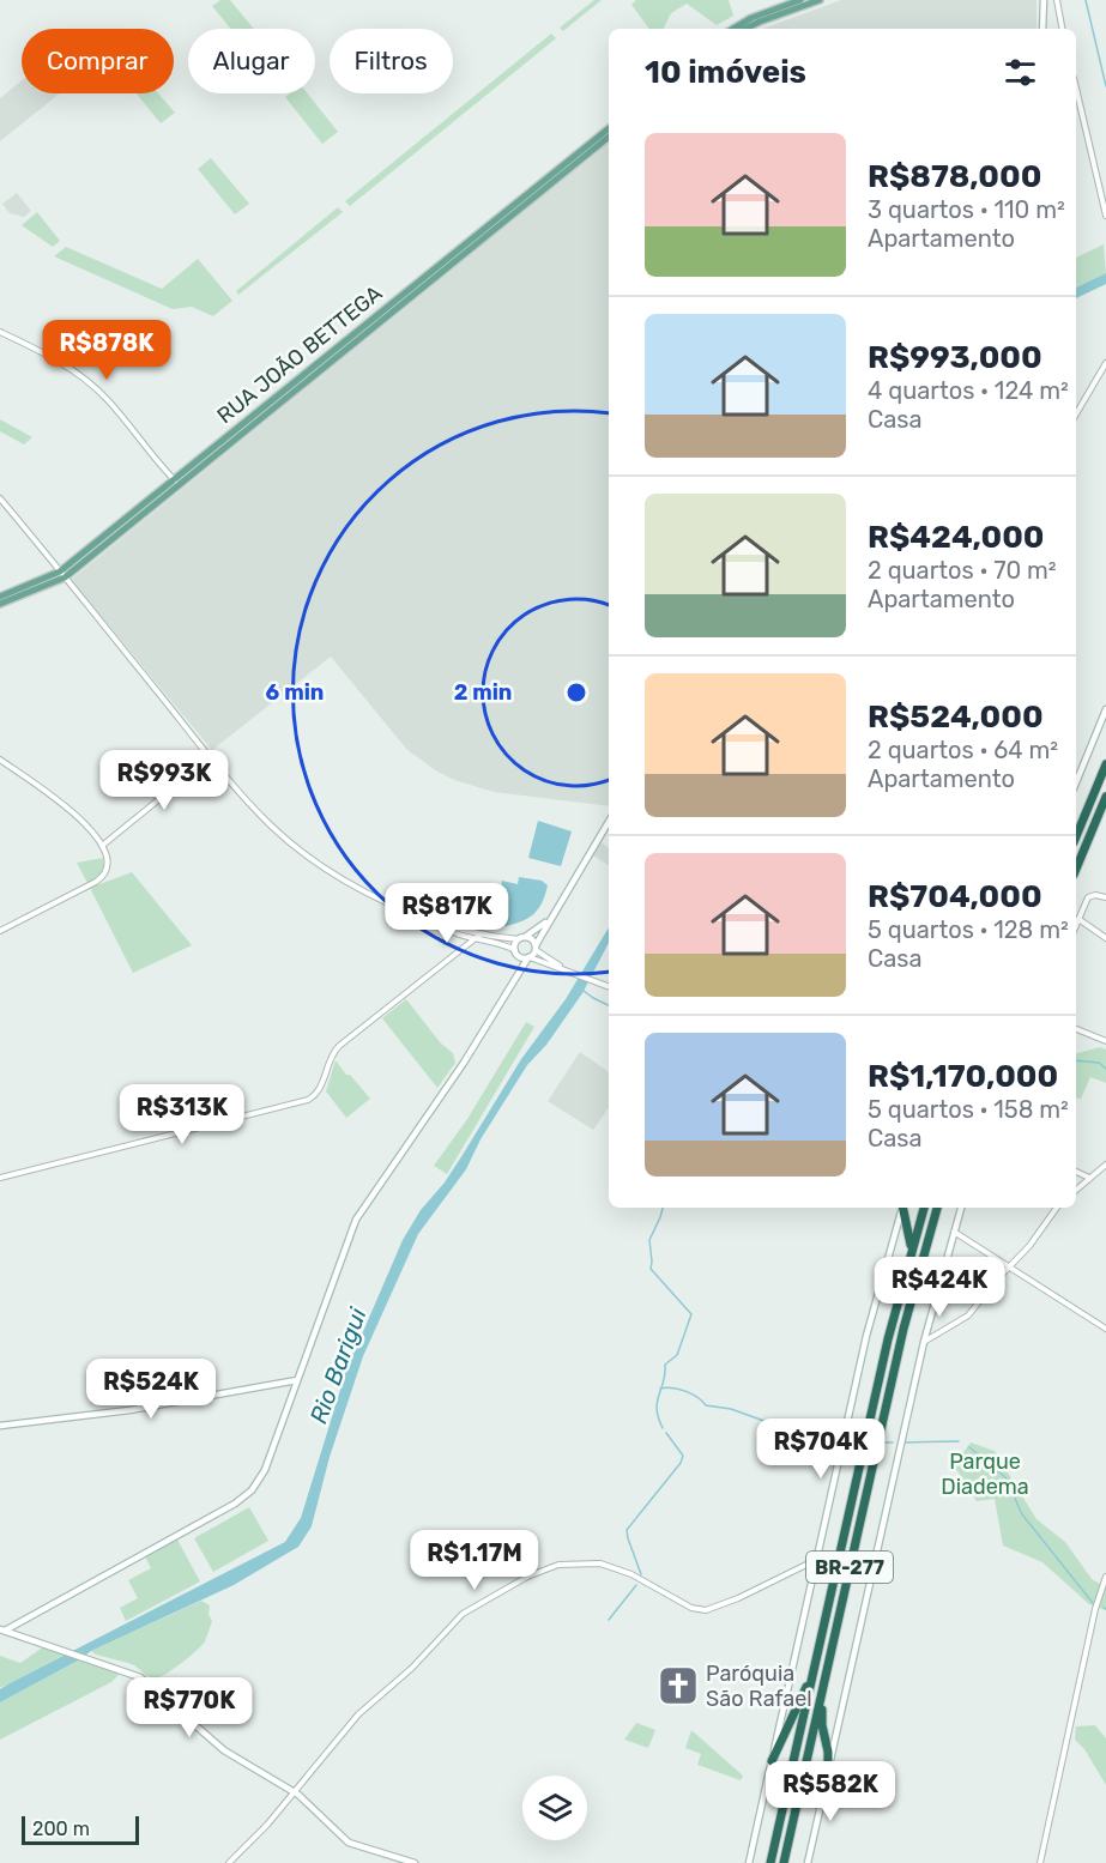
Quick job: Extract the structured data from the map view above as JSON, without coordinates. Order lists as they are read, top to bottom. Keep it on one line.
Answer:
{"streets":{"highway":["BR-277"],"main road":["RUA JOÃO BETTEGA"]},"water":["Rio Barigui"],"parks":["Parque Diadema"],"places":{"church":["Paróquia São Rafael"]},"scale_bar":"200 m","page":{"chip":["Comprar","Alugar","Filtros"],"heading":"10 imóveis","list":[{"name":"R$878,000","note":"3 quartos · 110 m² · Apartamento"},{"name":"R$993,000","note":"4 quartos · 124 m² · Casa"},{"name":"R$424,000","note":"2 quartos · 70 m² · Apartamento"},{"name":"R$524,000","note":"2 quartos · 64 m² · Apartamento"},{"name":"R$704,000","note":"5 quartos · 128 m² · Casa"},{"name":"R$1,170,000","note":"5 quartos · 158 m² · Casa"}],"price":["R$878K","R$993K","R$817K","R$313K","R$424K","R$524K","R$704K","R$1.17M","R$770K","R$582K"],"scale":"200 m"},"rings":["6 min","2 min"]}
